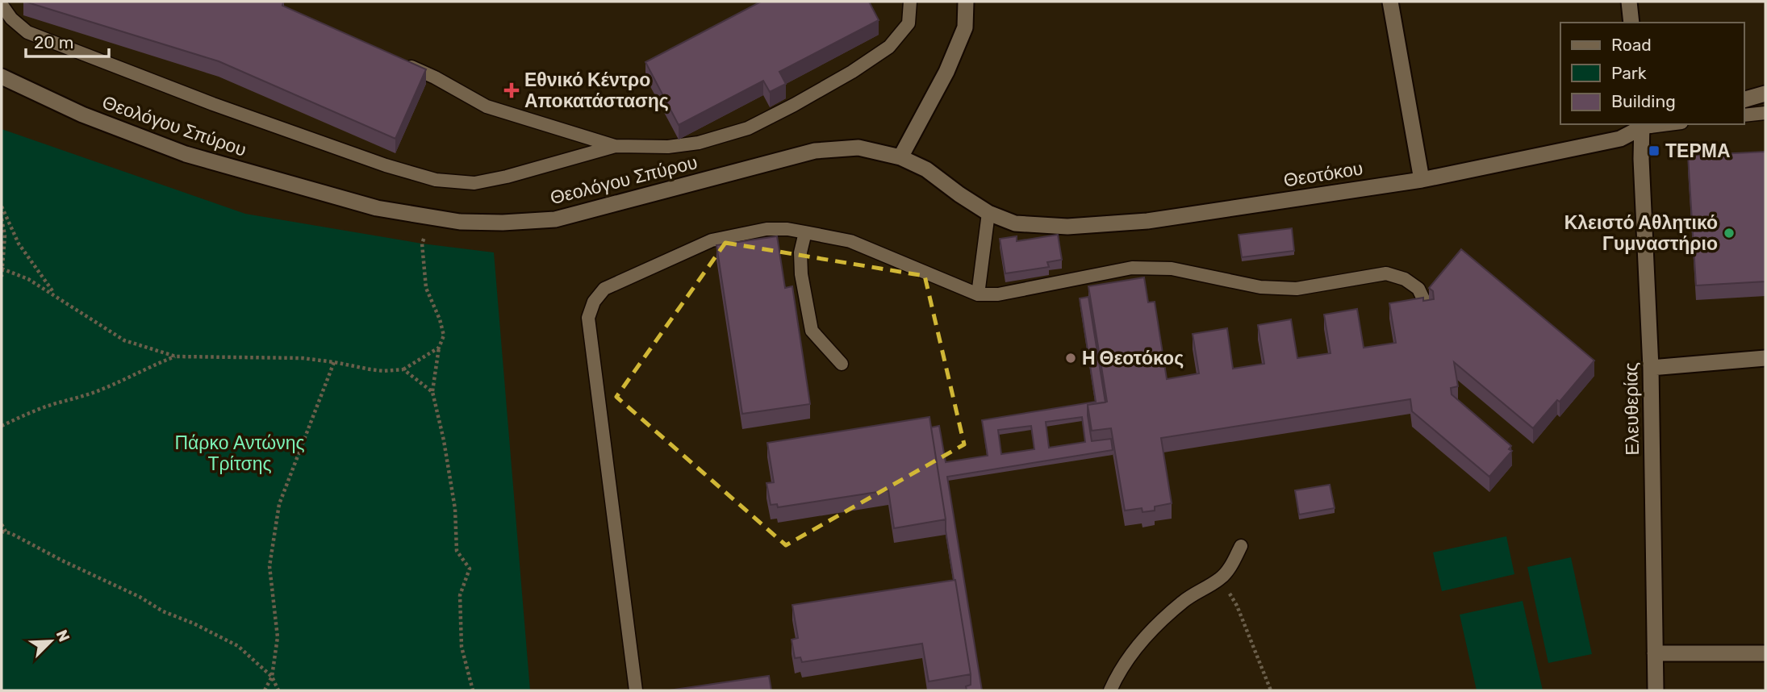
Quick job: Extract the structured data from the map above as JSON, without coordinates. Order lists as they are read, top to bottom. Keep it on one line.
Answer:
{"streets":{"street":["Θεολόγου Σπύρου","Θεοτόκου","Ελευθερίας"]},"crossings":[["Θεολόγου Σπύρου","Θεοτόκου"],["Θεοτόκου","Ελευθερίας"]],"parks":["Πάρκο Αντώνης Τρίτσης"],"places":{"health":["Εθνικό Κέντρο Αποκατάστασης"],"transit":["ΤΕΡΜΑ"],"other":["Κλειστό Αθλητικό Γυμναστήριο","Η Θεοτόκος"]},"legend":["Road","Park","Building"],"scale_bar":"20 m","north":"top right"}
